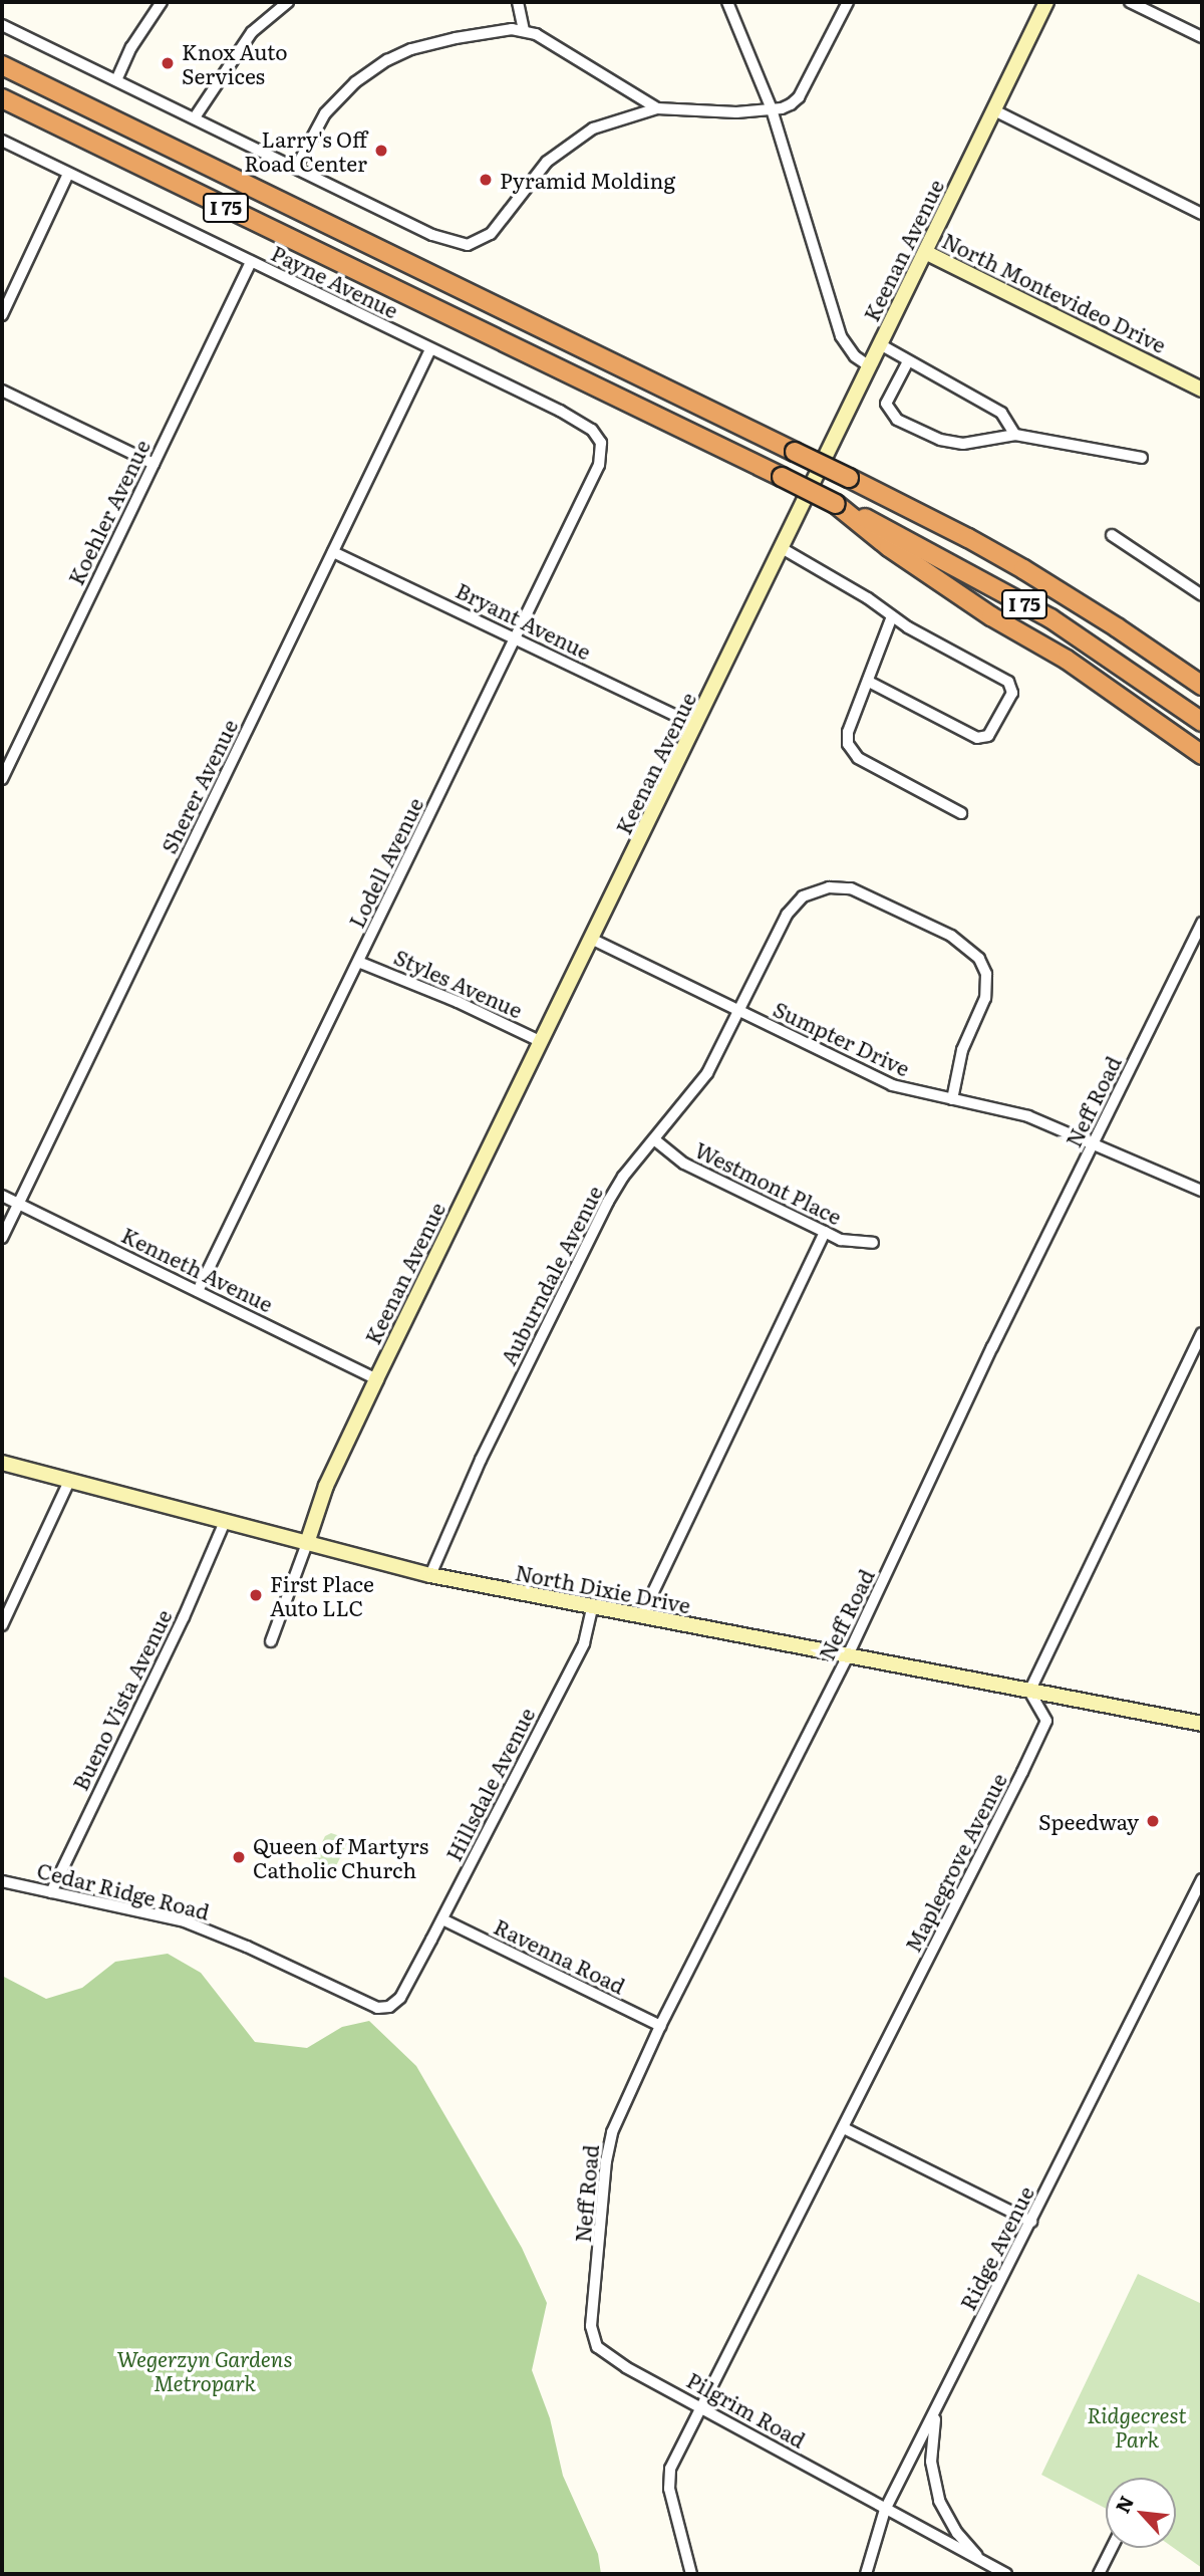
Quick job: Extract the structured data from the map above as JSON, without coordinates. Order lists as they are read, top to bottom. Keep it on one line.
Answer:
{"streets":{"highway":["I 75"],"street":["Keenan Avenue","Payne Avenue","North Montevideo Drive","Koehler Avenue","Bryant Avenue","Sherer Avenue","Lodell Avenue","Styles Avenue","Sumpter Drive","Neff Road","Westmont Place","Kenneth Avenue","Auburndale Avenue","North Dixie Drive","Bueno Vista Avenue","Hillsdale Avenue","Maplegrove Avenue","Cedar Ridge Road","Ravenna Road","Ridge Avenue","Pilgrim Road"]},"crossings":[["Keenan Avenue","North Montevideo Drive"],["Keenan Avenue","Bryant Avenue"],["Keenan Avenue","Styles Avenue"],["Keenan Avenue","Sumpter Drive"],["Keenan Avenue","Kenneth Avenue"],["Keenan Avenue","North Dixie Drive"],["Payne Avenue","Koehler Avenue"],["Payne Avenue","Sherer Avenue"],["Payne Avenue","Lodell Avenue"],["Bryant Avenue","Sherer Avenue"],["Bryant Avenue","Lodell Avenue"],["Sherer Avenue","Kenneth Avenue"],["Lodell Avenue","Styles Avenue"],["Lodell Avenue","Kenneth Avenue"],["Sumpter Drive","Neff Road"],["Sumpter Drive","Auburndale Avenue"],["Neff Road","North Dixie Drive"],["Neff Road","Ravenna Road"],["Neff Road","Pilgrim Road"],["Westmont Place","Auburndale Avenue"],["Auburndale Avenue","North Dixie Drive"],["North Dixie Drive","Bueno Vista Avenue"],["North Dixie Drive","Hillsdale Avenue"],["North Dixie Drive","Maplegrove Avenue"],["Bueno Vista Avenue","Cedar Ridge Road"],["Hillsdale Avenue","Cedar Ridge Road"],["Hillsdale Avenue","Ravenna Road"],["Maplegrove Avenue","Pilgrim Road"],["Ridge Avenue","Pilgrim Road"]],"parks":["Wegerzyn Gardens Metropark","Ridgecrest Park"],"places":["Knox Auto Services","Larry's Off Road Center","Pyramid Molding","First Place Auto LLC","Speedway","Queen of Martyrs Catholic Church"],"north":"top left"}
